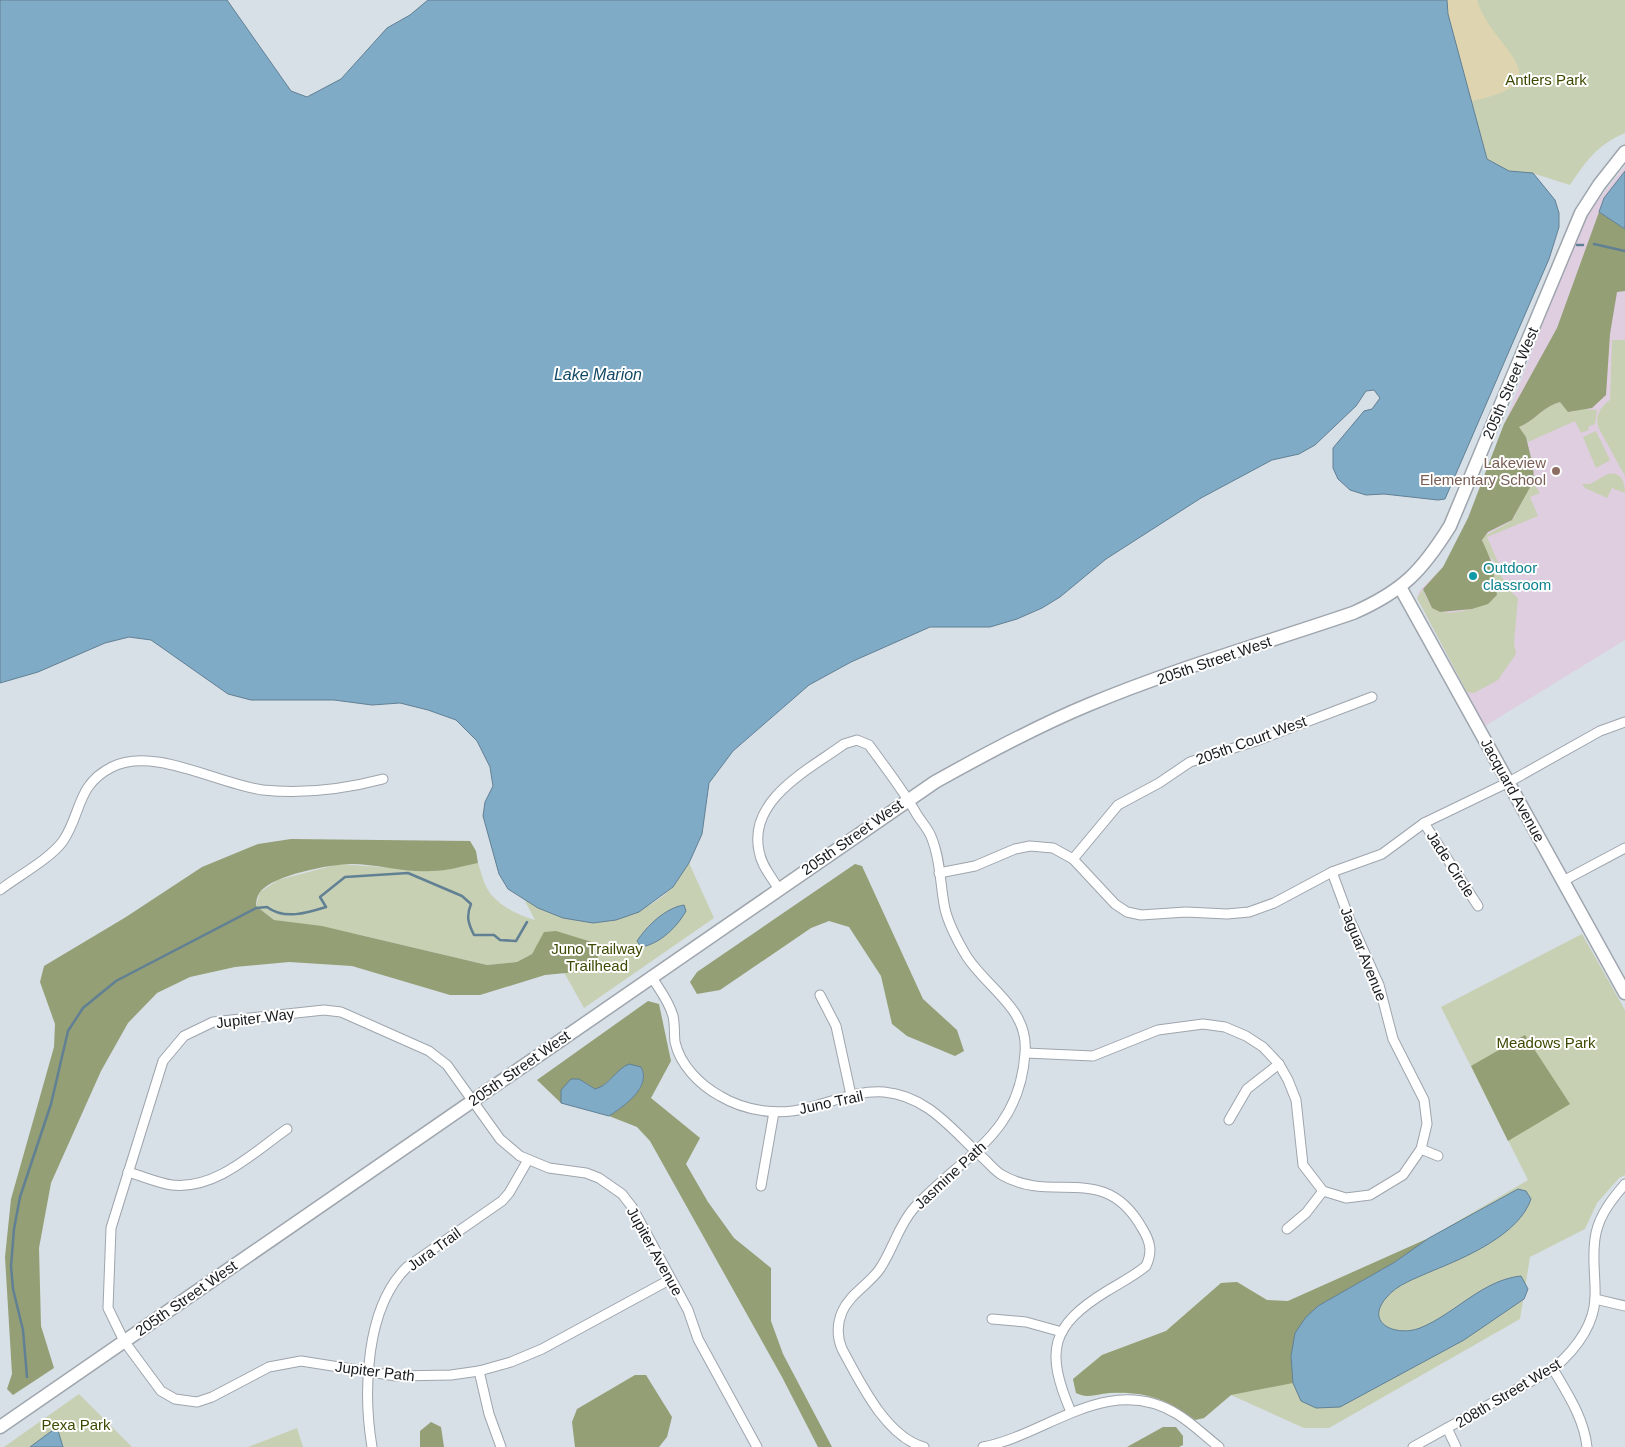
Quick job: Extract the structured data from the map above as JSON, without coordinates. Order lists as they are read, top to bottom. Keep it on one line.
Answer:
{"streets":{"street":["205th Street West","205th Court West","Jacquard Avenue","Jade Circle","Jaguar Avenue","Jupiter Way","Juno Trail","Jasmine Path","Jura Trail","Jupiter Avenue","Jupiter Path","208th Street West"]},"crossings":[["205th Street West","Jacquard Avenue"],["205th Street West","Jupiter Way"],["205th Street West","Juno Trail"],["205th Street West","Jasmine Path"],["205th Street West","Jupiter Avenue"],["205th Street West","Jupiter Path"],["Jupiter Way","Jupiter Avenue"],["Jupiter Way","Jupiter Path"],["Juno Trail","Jasmine Path"],["Jura Trail","Jupiter Avenue"],["Jura Trail","Jupiter Path"],["Jupiter Avenue","Jupiter Path"]],"water":["Lake Marion"],"parks":["Antlers Park","Juno Trailway Trailhead","Meadows Park","Pexa Park"],"places":["Lakeview Elementary School","Outdoor classroom"]}
